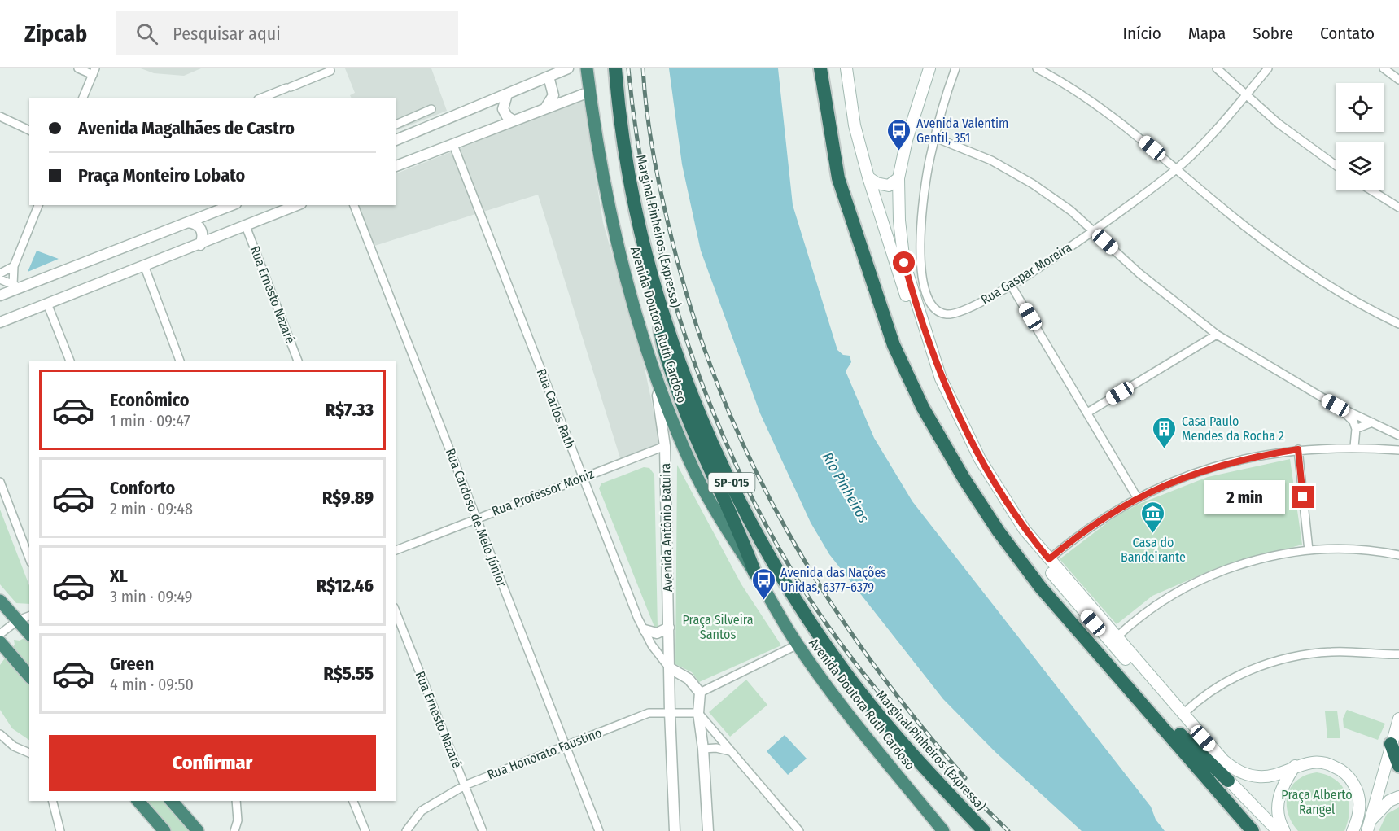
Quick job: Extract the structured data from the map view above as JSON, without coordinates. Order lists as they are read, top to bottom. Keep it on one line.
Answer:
{"streets":{"highway":["Marginal Pinheiros (Expressa)","Avenida Doutora Ruth Cardoso","SP-015"],"street":["Rua Gaspar Moreira","Rua Ernesto Nazaré","Rua Carlos Rath","Rua Professor Moniz","Rua Cardoso de Melo Júnior","Avenida Antônio Batuira","Rua Honorato Faustino"]},"crossings":[["Rua Ernesto Nazaré","Rua Honorato Faustino"],["Avenida Doutora Ruth Cardoso","Avenida Antônio Batuira"],["Rua Carlos Rath","Rua Professor Moniz"],["Rua Carlos Rath","Avenida Antônio Batuira"],["Rua Professor Moniz","Rua Cardoso de Melo Júnior"],["Rua Professor Moniz","Avenida Antônio Batuira"],["Rua Cardoso de Melo Júnior","Rua Honorato Faustino"],["Avenida Antônio Batuira","Rua Honorato Faustino"]],"water":["Rio Pinheiros"],"parks":["Praça Silveira Santos","Praça Alberto Rangel"],"places":{"bus stop":["Avenida Valentim Gentil, 351","Avenida das Nações Unidas, 6377-6379"],"building":["Casa Paulo Mendes da Rocha 2"],"museum":["Casa do Bandeirante"]},"page":{"header":"Zipcab","search":"Pesquisar aqui","nav":["Início","Mapa","Sobre","Contato"],"banner":["Avenida Magalhães de Castro","Praça Monteiro Lobato"],"list":[{"name":"Econômico","note":"1 min · 09:47","value":"R$7.33"},{"name":"Conforto","note":"2 min · 09:48","value":"R$9.89"},{"name":"XL","note":"3 min · 09:49","value":"R$12.46"},{"name":"Green","note":"4 min · 09:50","value":"R$5.55"}],"bubble":"2 min","buttons":"Confirmar"}}
